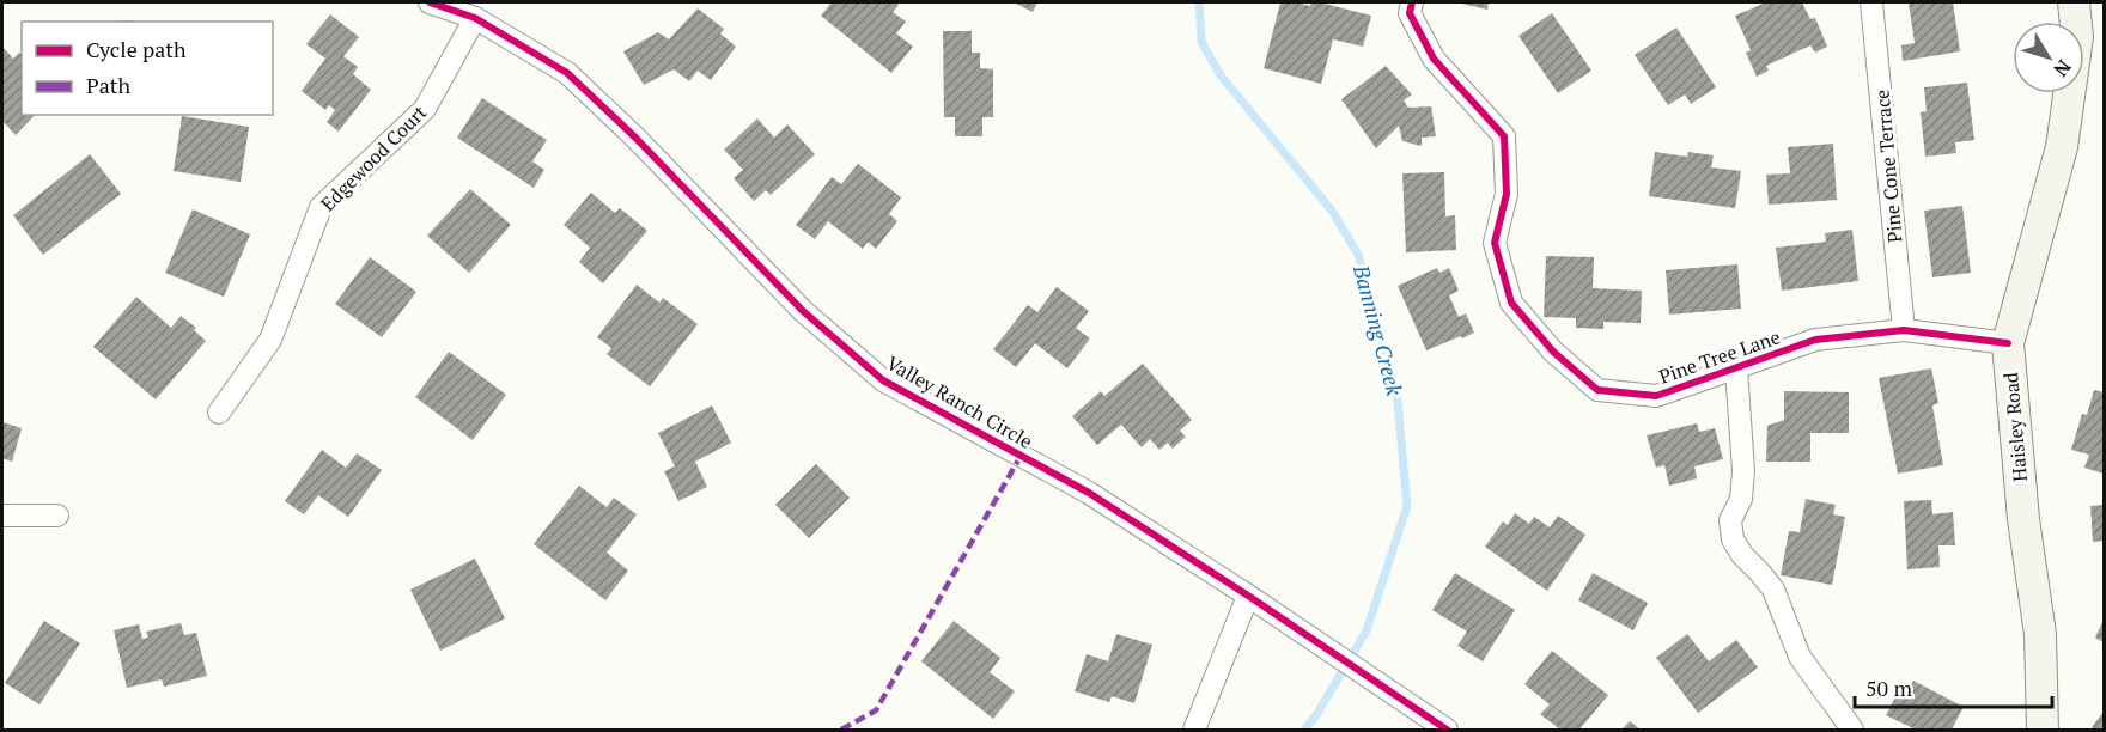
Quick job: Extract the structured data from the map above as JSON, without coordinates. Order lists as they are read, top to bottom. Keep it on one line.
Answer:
{"streets":{"street":["Edgewood Court","Pine Cone Terrace","Pine Tree Lane","Valley Ranch Circle","Haisley Road"]},"crossings":[["Edgewood Court","Valley Ranch Circle"],["Pine Cone Terrace","Pine Tree Lane"],["Pine Tree Lane","Haisley Road"]],"water":["Banning Creek"],"legend":["Cycle path","Path"],"scale_bar":"50 m","north":"bottom right"}
